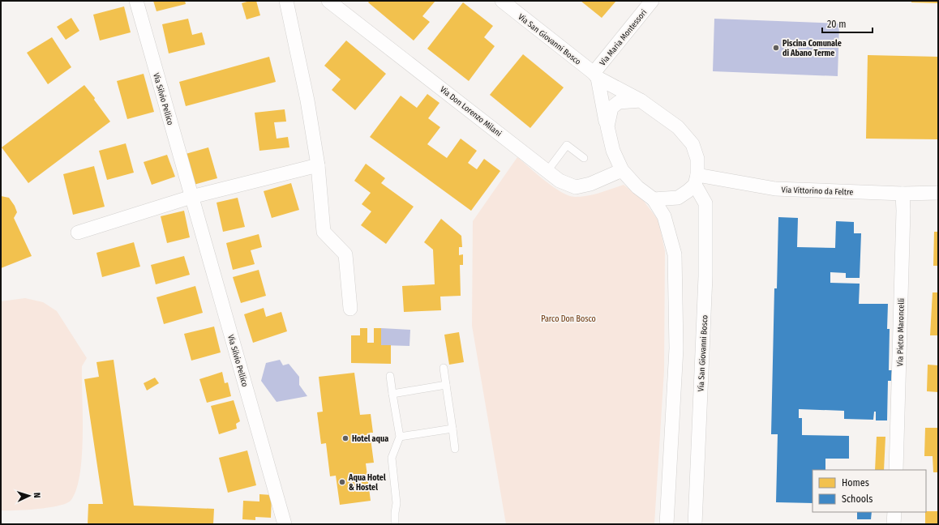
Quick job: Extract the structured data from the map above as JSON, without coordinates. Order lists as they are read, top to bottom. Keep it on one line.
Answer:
{"streets":{"street":["Via Maria Montessori","Via San Giovanni Bosco","Via Silvio Pellico","Via Don Lorenzo Milani","Via Vittorino da Feltre","Via Pietro Maroncelli"]},"crossings":[["Via Maria Montessori","Via San Giovanni Bosco"],["Via San Giovanni Bosco","Via Don Lorenzo Milani"],["Via San Giovanni Bosco","Via Vittorino da Feltre"],["Via Don Lorenzo Milani","Via Vittorino da Feltre"],["Via Vittorino da Feltre","Via Pietro Maroncelli"]],"parks":["Parco Don Bosco"],"places":["Piscina Comunale di Abano Terme","Hotel aqua","Aqua Hotel & Hostel"],"legend":["Homes","Schools"],"scale_bar":"20 m","north":"right"}
